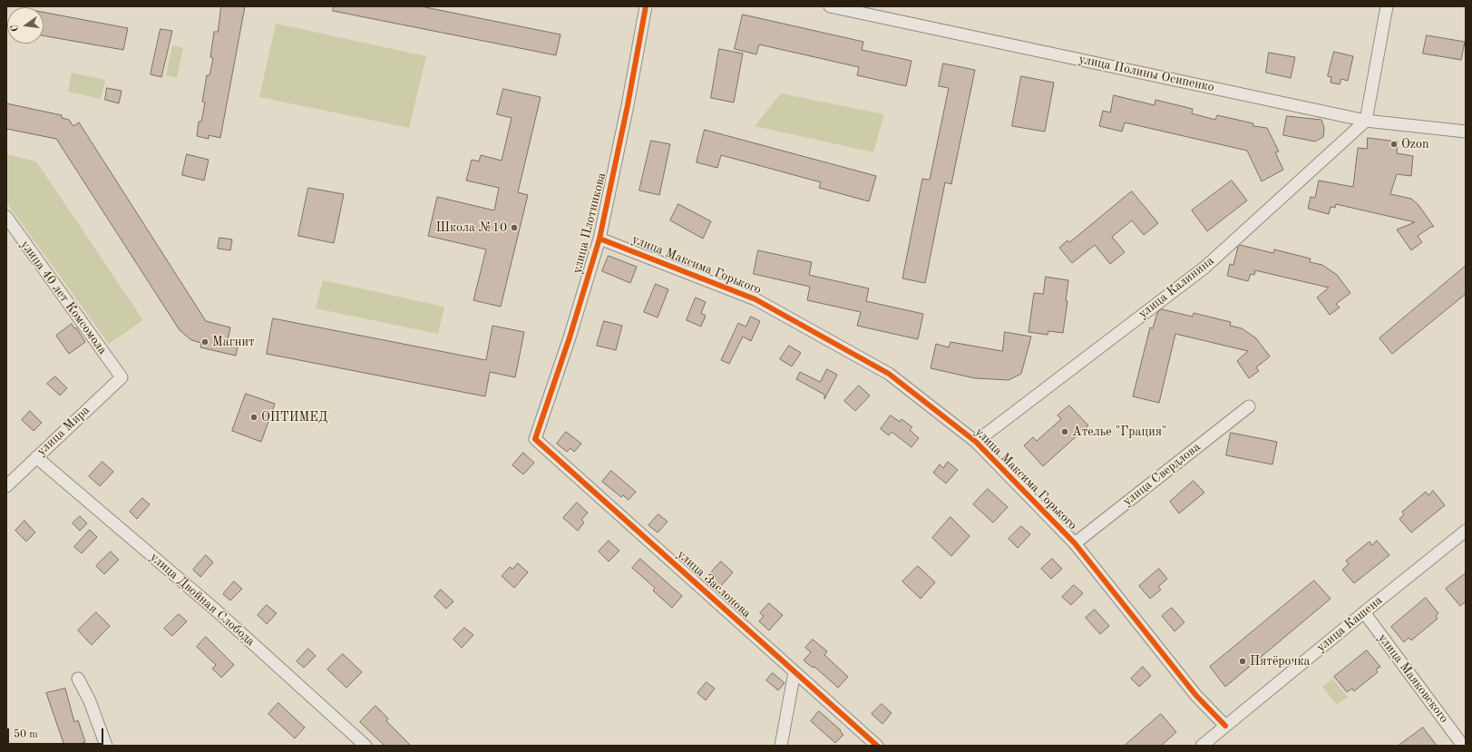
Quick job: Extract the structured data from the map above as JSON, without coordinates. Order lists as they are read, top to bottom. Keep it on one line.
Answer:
{"streets":{"street":["улица Полины Осипенко","улица Плотникова","улица Максима Горького","улица Калинина","улица 40 лет Комсомола","улица Мира","улица Свердлова","улица Заслонова","улица Двойная Слобода","улица Кашена","улица Маяковского"]},"crossings":[["улица Полины Осипенко","улица Калинина"],["улица Плотникова","улица Максима Горького"],["улица Плотникова","улица Заслонова"],["улица Максима Горького","улица Калинина"],["улица Максима Горького","улица Свердлова"],["улица Максима Горького","улица Кашена"],["улица 40 лет Комсомола","улица Мира"],["улица Мира","улица Двойная Слобода"],["улица Кашена","улица Маяковского"]],"places":["Ozon","Школа №10","Магнит","ОПТИМЕД","Ателье \"Грация\"","Пятёрочка"],"scale_bar":"50 m","north":"left"}
